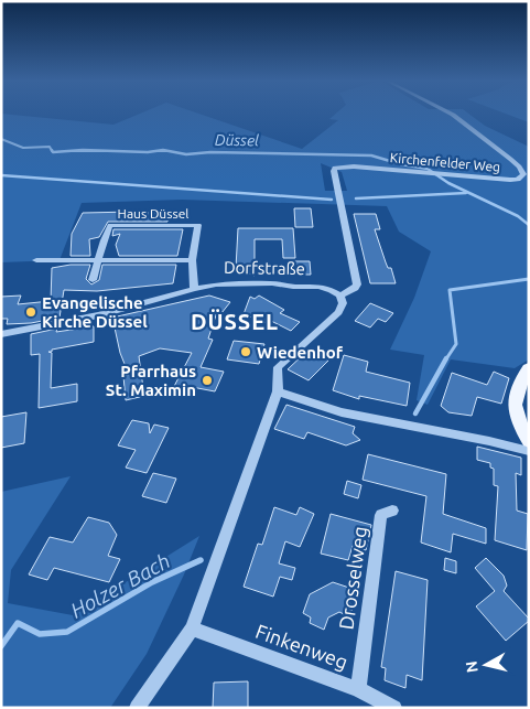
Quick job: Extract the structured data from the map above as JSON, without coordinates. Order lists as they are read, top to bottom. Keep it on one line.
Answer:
{"streets":{"street":["Kirchenfelder Weg","Haus Düssel","Dorfstraße","Drosselweg","Finkenweg"]},"crossings":[["Kirchenfelder Weg","Dorfstraße"],["Haus Düssel","Dorfstraße"],["Drosselweg","Finkenweg"]],"districts":["DÜSSEL"],"water":["Düssel","Holzer Bach"],"places":["Evangelische Kirche Düssel","Wiedenhof","Pfarrhaus St. Maximin"],"north":"left"}
